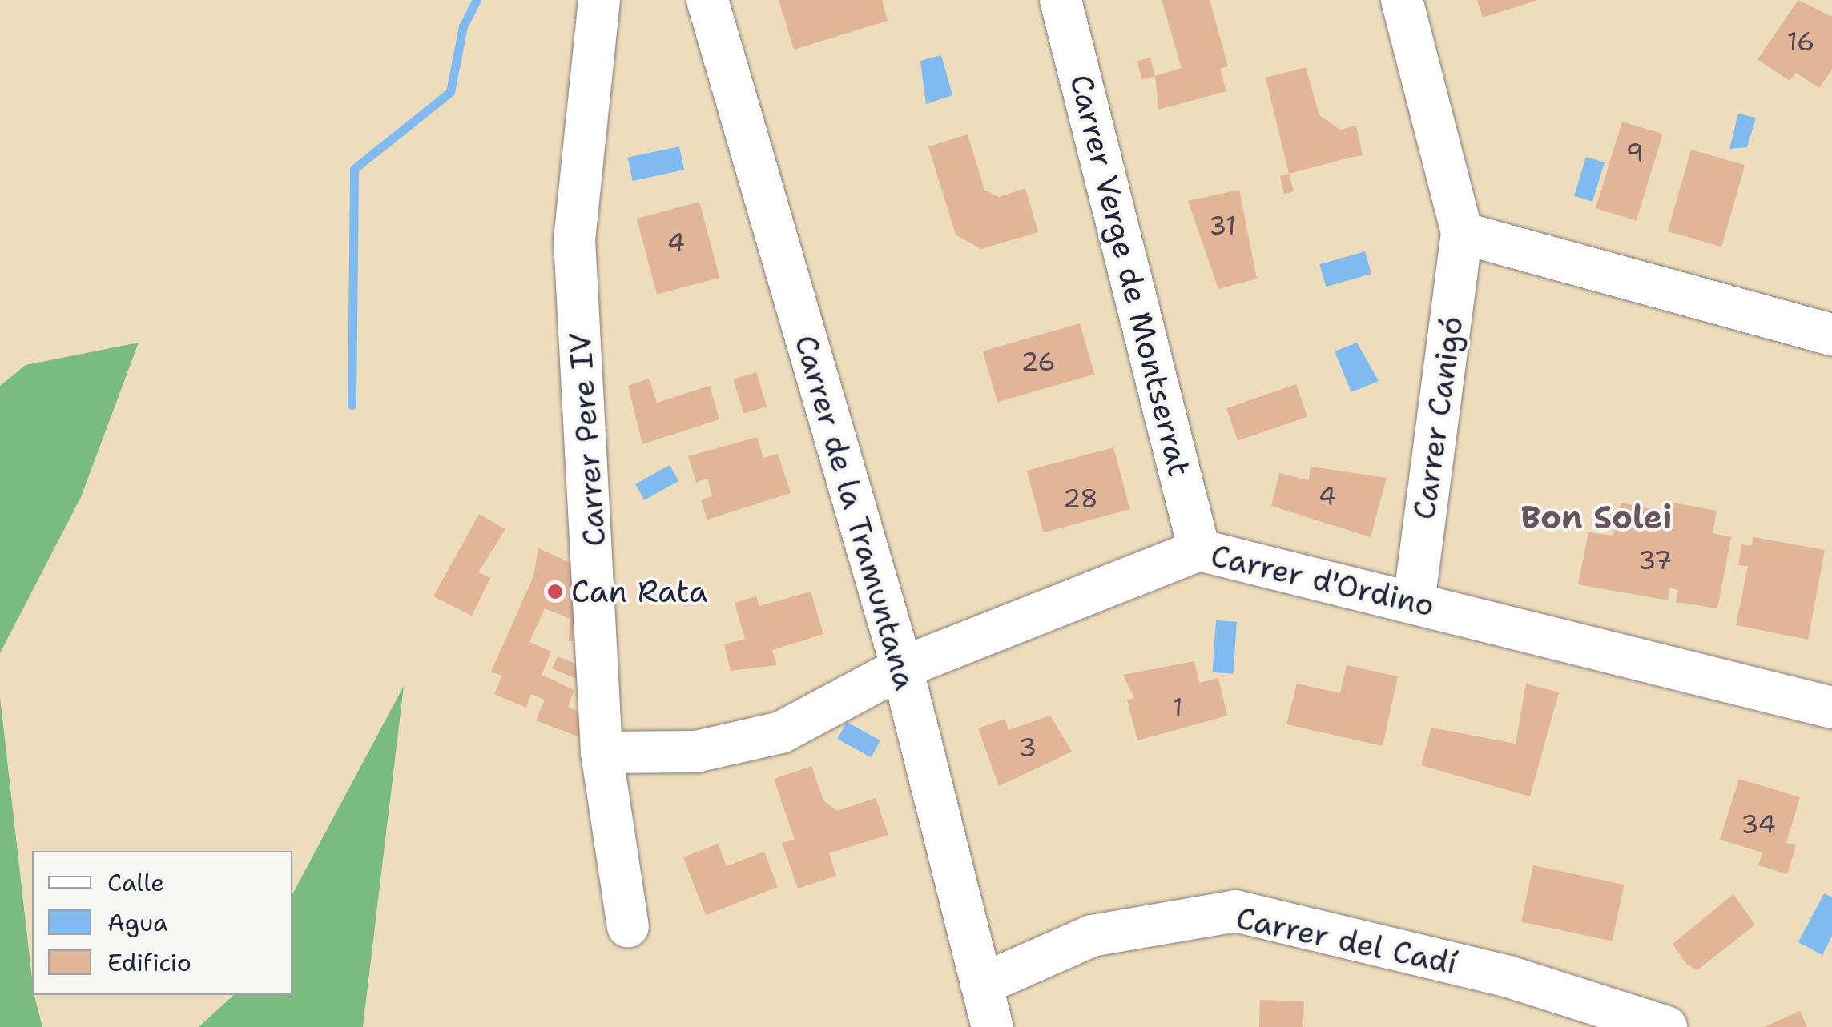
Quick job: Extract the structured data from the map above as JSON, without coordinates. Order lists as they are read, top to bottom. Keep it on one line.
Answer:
{"streets":{"street":["Carrer Verge de Montserrat","Carrer Canigó","Carrer Pere IV","Carrer de la Tramuntana","Carrer d'Ordino","Carrer del Cadí"]},"crossings":[["Carrer Verge de Montserrat","Carrer d'Ordino"],["Carrer Canigó","Carrer d'Ordino"],["Carrer Pere IV","Carrer d'Ordino"],["Carrer de la Tramuntana","Carrer d'Ordino"],["Carrer de la Tramuntana","Carrer del Cadí"]],"districts":["Bon Solei"],"places":["Can Rata"],"house_numbers":["16","9","31","4","26","4","28","37","1","3","34"],"legend":["Calle","Agua","Edificio"]}
